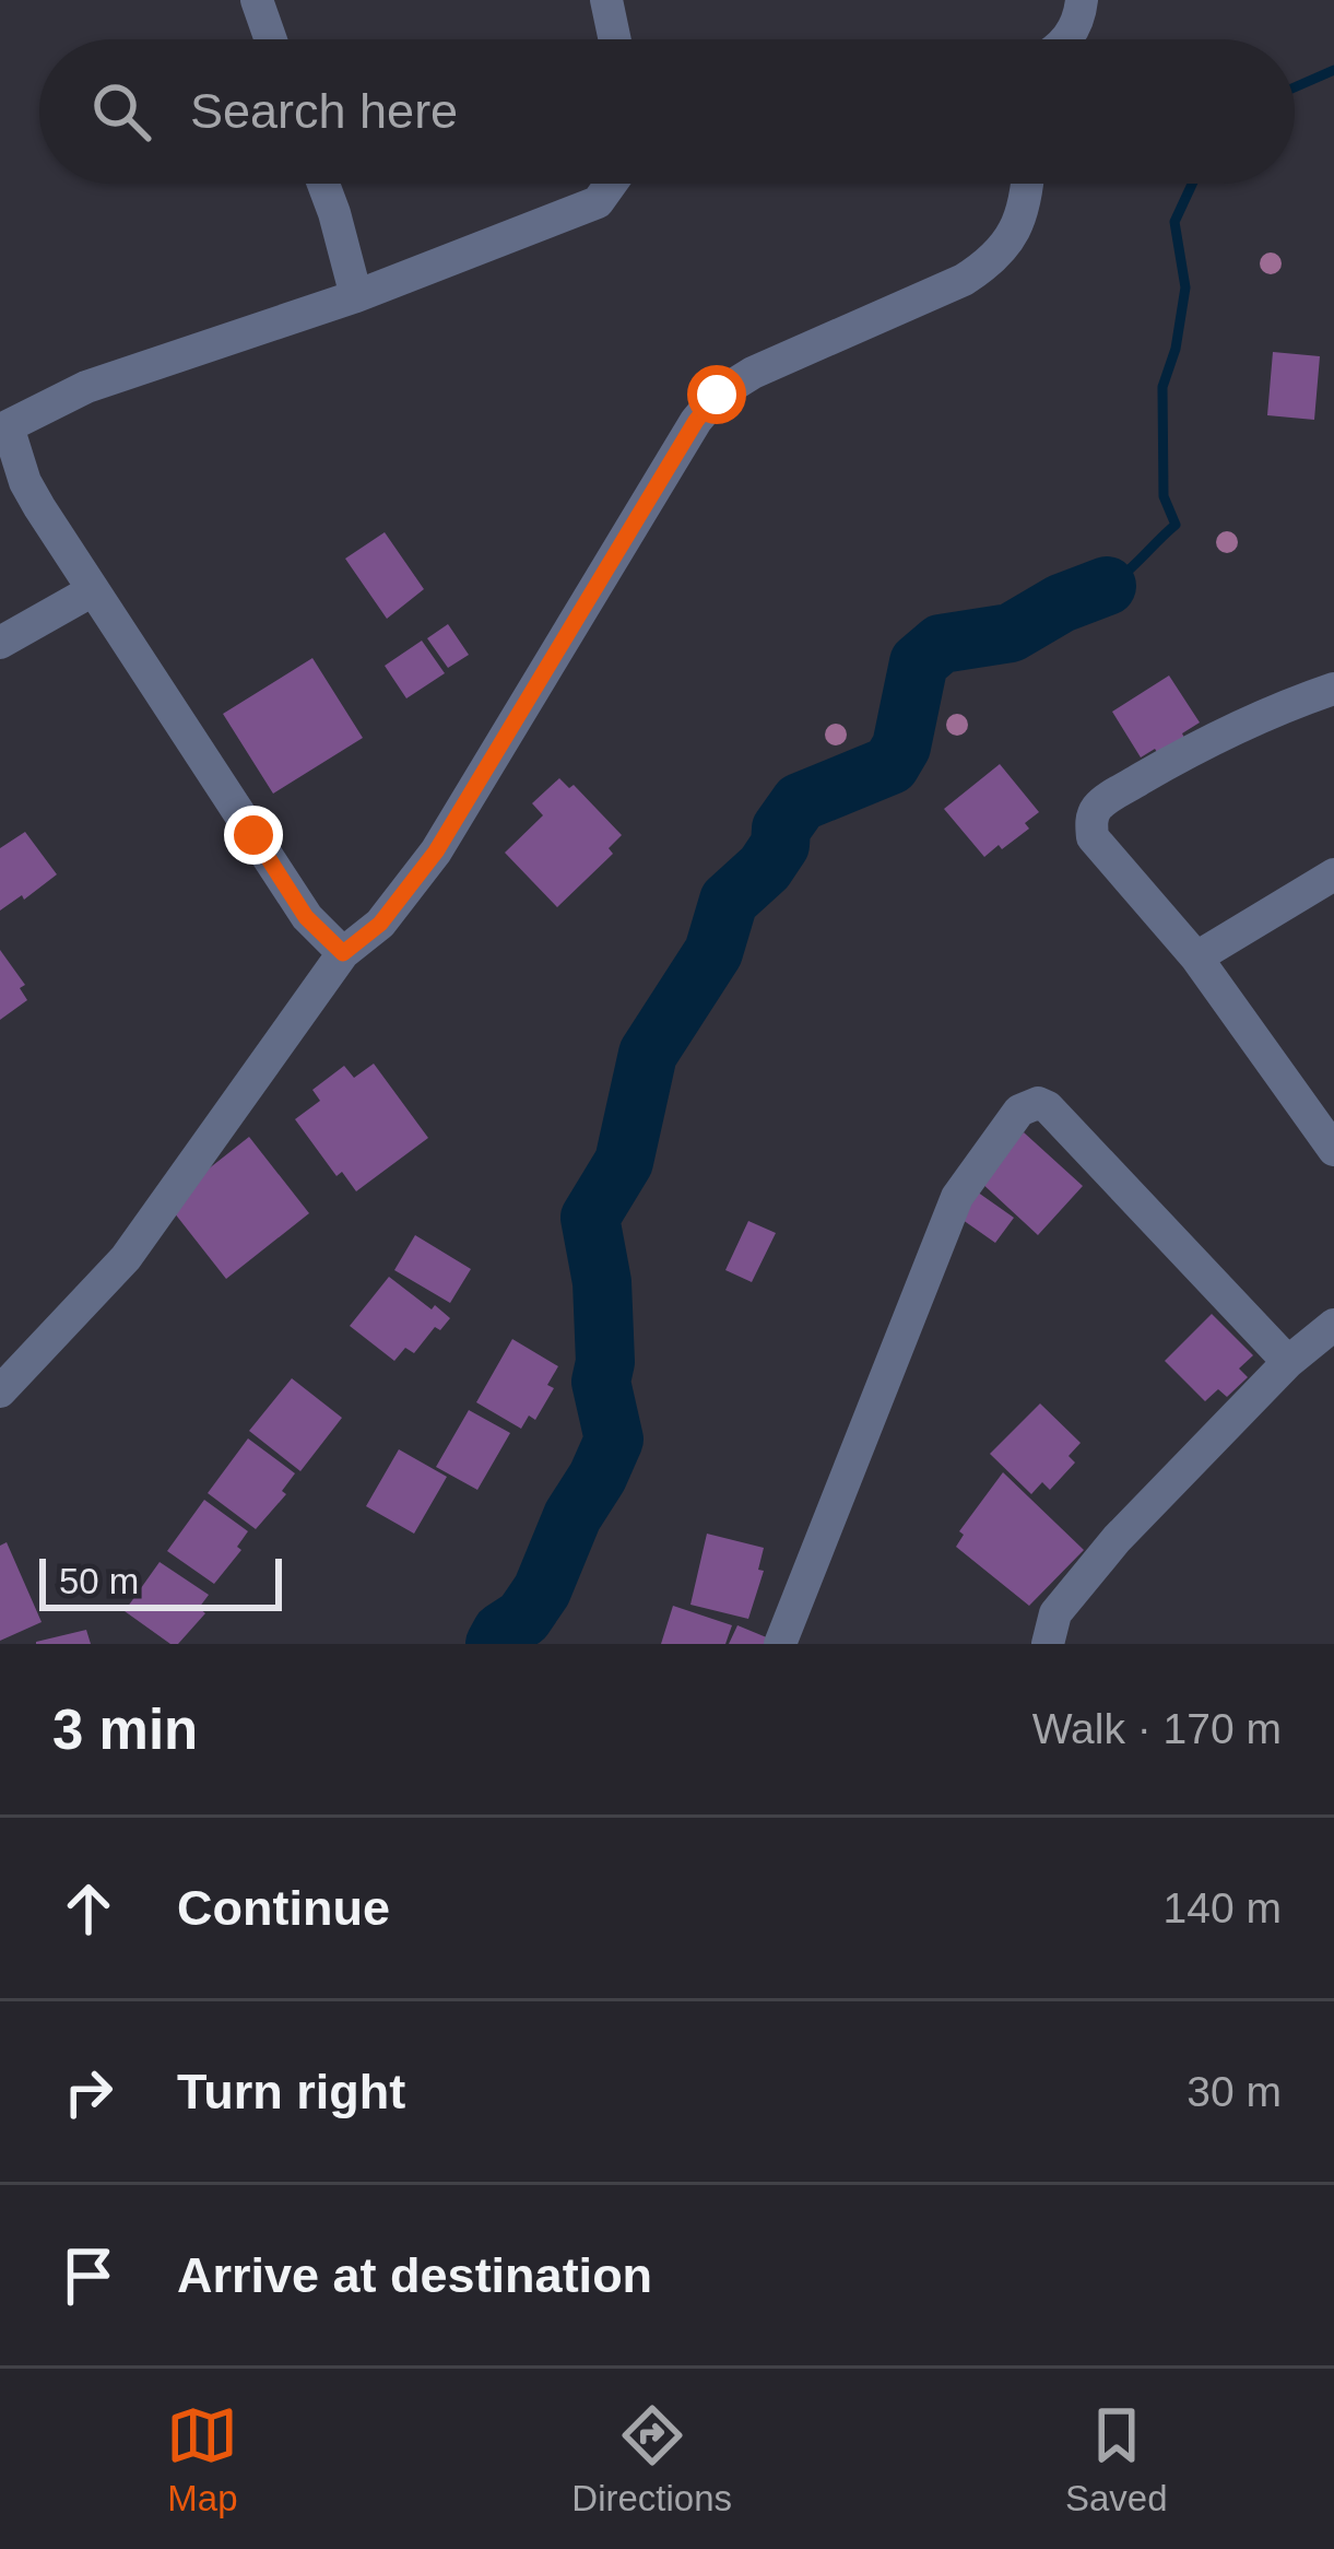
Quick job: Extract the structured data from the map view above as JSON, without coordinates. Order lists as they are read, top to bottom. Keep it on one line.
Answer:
{"scale_bar":"50 m","page":{"search":"Search here","scale":"50 m","heading":["3 min","Walk · 170 m"],"list":[["Continue","140 m"],["Turn right","30 m"],"Arrive at destination"],"nav":["Map","Directions","Saved"]}}
